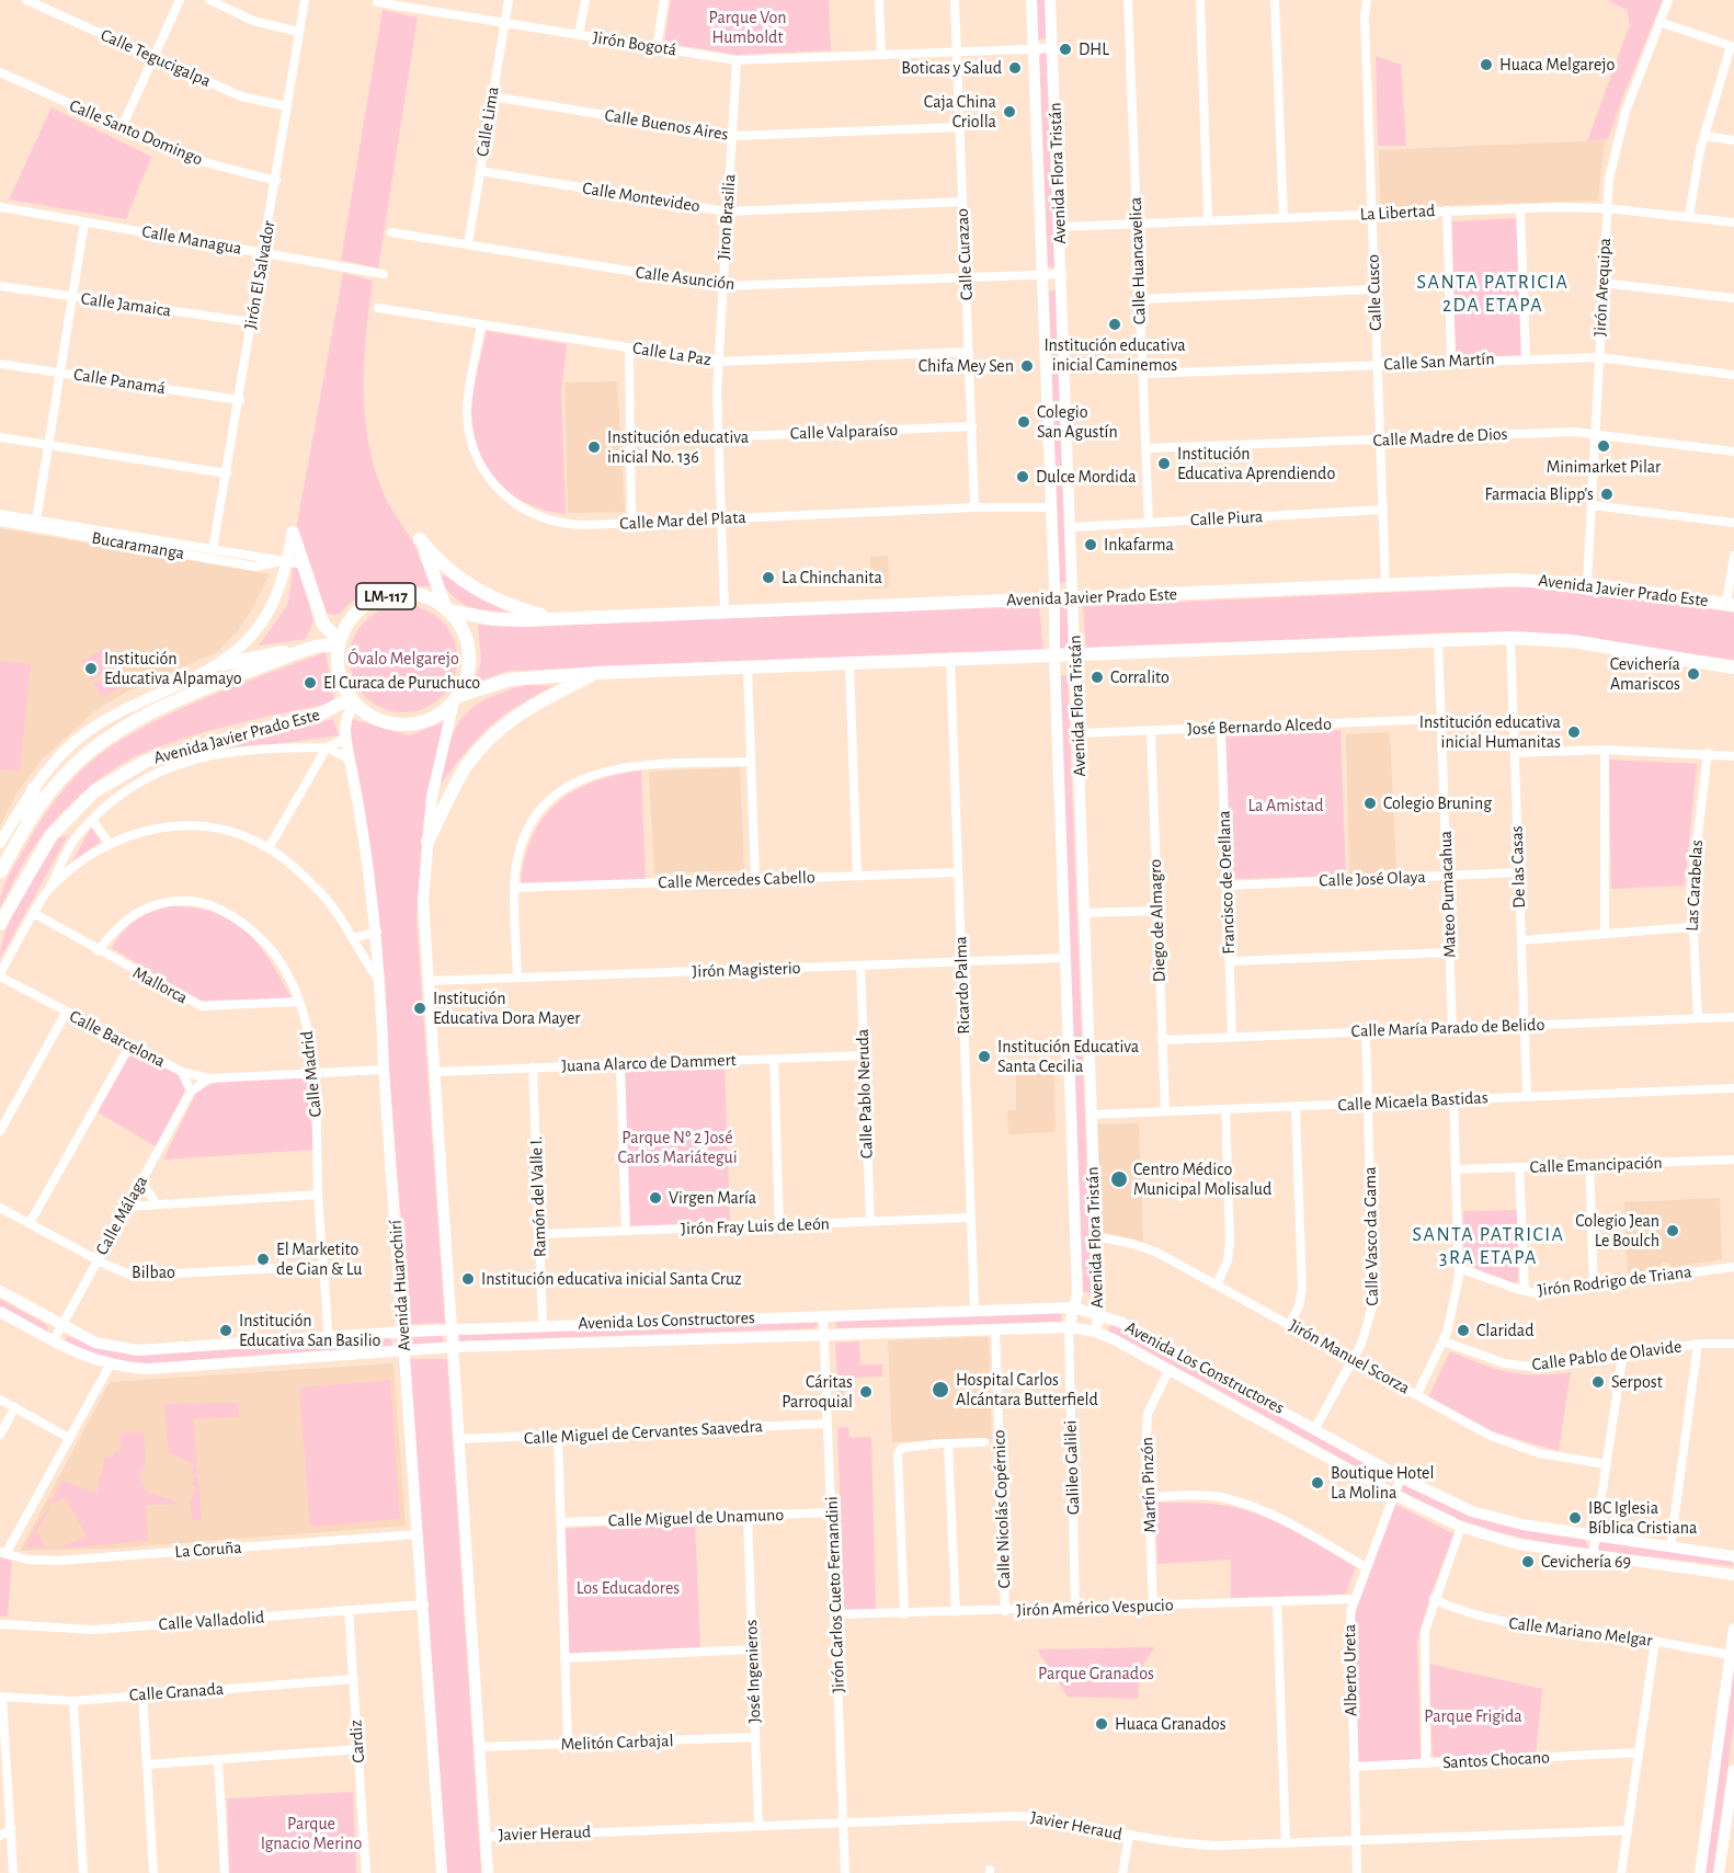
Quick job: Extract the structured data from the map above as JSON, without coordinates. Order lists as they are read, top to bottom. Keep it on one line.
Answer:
{"streets":{"main road":["Avenida Javier Prado Este","LM-117"],"street":["Jirón Bogotá","Calle Tegucigalpa","Calle Lima","Calle Buenos Aires","Calle Santo Domingo","Avenida Flora Tristán","Calle Montevideo","La Libertad","Jiron Brasilia","Calle Managua","Calle Curazao","Calle Huancavelica","Jirón El Salvador","Calle Asunción","Jirón Arequipa","Calle Cusco","Calle Jamaica","Calle La Paz","Calle San Martín","Calle Panamá","Calle Valparaíso","Calle Madre de Dios","Calle Piura","Calle Mar del Plata","Bucaramanga","José Bernardo Alcedo","De las Casas","Calle José Olaya","Calle Mercedes Cabello","Francisco de Orellana","Las Carabelas","Mateo Pumacahua","Diego de Almagro","Jirón Magisterio","Mallorca","Ricardo Palma","Calle María Parado de Belido","Calle Barcelona","Juana Alarco de Dammert","Calle Madrid","Calle Pablo Neruda","Calle Micaela Bastidas","Calle Emancipación","Ramón del Valle I.","Calle Málaga","Jirón Fray Luis de León","Calle Vasco da Gama","Bilbao","Jirón Rodrigo de Triana","Avenida Huarochirí","Avenida Los Constructores","Calle Pablo de Olavide","Jirón Manuel Scorza","Calle Miguel de Cervantes Saavedra","Galileo Galilei","Martín Pinzón","Calle Nicolás Copérnico","Calle Miguel de Unamuno","La Coruña","Jirón Carlos Cueto Fernandini","Jirón Américo Vespucio","Calle Valladolid","Calle Mariano Melgar","Alberto Ureta","José Ingenieros","Calle Granada","Cardiz","Melitón Carbajal","Santos Chocano","Javier Heraud"]},"crossings":[["Jirón Bogotá","Calle Lima"],["Jirón Bogotá","Avenida Flora Tristán"],["Jirón Bogotá","Jiron Brasilia"],["Jirón Bogotá","Calle Curazao"],["Calle Tegucigalpa","Jirón El Salvador"],["Calle Lima","Calle Buenos Aires"],["Calle Lima","Calle Montevideo"],["Calle Lima","Calle Asunción"],["Calle Buenos Aires","Jiron Brasilia"],["Calle Buenos Aires","Calle Curazao"],["Calle Santo Domingo","Jirón El Salvador"],["Avenida Flora Tristán","La Libertad"],["Avenida Flora Tristán","Calle Asunción"],["Avenida Flora Tristán","Calle Piura"],["Avenida Flora Tristán","Calle Mar del Plata"],["Avenida Flora Tristán","Avenida Javier Prado Este"],["Avenida Flora Tristán","José Bernardo Alcedo"],["Avenida Flora Tristán","Jirón Magisterio"],["Avenida Flora Tristán","Calle Micaela Bastidas"],["Avenida Flora Tristán","Avenida Los Constructores"],["Avenida Flora Tristán","Jirón Manuel Scorza"],["Avenida Flora Tristán","Galileo Galilei"],["Calle Montevideo","Jiron Brasilia"],["Calle Montevideo","Calle Curazao"],["La Libertad","Calle Huancavelica"],["La Libertad","Jirón Arequipa"],["La Libertad","Calle Cusco"],["Jiron Brasilia","Calle Asunción"],["Jiron Brasilia","Calle La Paz"],["Jiron Brasilia","Calle Valparaíso"],["Jiron Brasilia","Calle Mar del Plata"],["Jiron Brasilia","Avenida Javier Prado Este"],["Calle Managua","Jirón El Salvador"],["Calle Curazao","Calle Asunción"],["Calle Curazao","Calle La Paz"],["Calle Curazao","Calle Valparaíso"],["Calle Curazao","Calle Mar del Plata"],["Calle Huancavelica","Calle San Martín"],["Calle Huancavelica","Calle Madre de Dios"],["Calle Huancavelica","Calle Piura"],["Jirón El Salvador","Calle Jamaica"],["Jirón El Salvador","Calle Panamá"],["Jirón El Salvador","Bucaramanga"],["Jirón Arequipa","Calle San Martín"],["Jirón Arequipa","Calle Madre de Dios"],["Jirón Arequipa","Avenida Javier Prado Este"],["Calle Cusco","Calle San Martín"],["Calle Cusco","Calle Madre de Dios"],["Calle Cusco","Calle Piura"],["Calle Cusco","Avenida Javier Prado Este"],["Calle La Paz","Calle Mar del Plata"],["Avenida Javier Prado Este","LM-117"],["Avenida Javier Prado Este","Avenida Huarochirí"],["LM-117","Avenida Huarochirí"],["José Bernardo Alcedo","Francisco de Orellana"],["José Bernardo Alcedo","Mateo Pumacahua"],["José Bernardo Alcedo","Diego de Almagro"],["De las Casas","Calle José Olaya"],["De las Casas","Calle María Parado de Belido"],["De las Casas","Calle Micaela Bastidas"],["Calle José Olaya","Francisco de Orellana"],["Calle José Olaya","Mateo Pumacahua"],["Calle Mercedes Cabello","Ricardo Palma"],["Francisco de Orellana","Calle María Parado de Belido"],["Las Carabelas","Calle María Parado de Belido"],["Mateo Pumacahua","Calle María Parado de Belido"],["Diego de Almagro","Calle María Parado de Belido"],["Diego de Almagro","Calle Micaela Bastidas"],["Jirón Magisterio","Ricardo Palma"],["Jirón Magisterio","Calle Pablo Neruda"],["Mallorca","Calle Madrid"],["Ricardo Palma","Jirón Fray Luis de León"],["Ricardo Palma","Avenida Los Constructores"],["Calle María Parado de Belido","Calle Vasco da Gama"],["Calle Barcelona","Calle Málaga"],["Juana Alarco de Dammert","Calle Pablo Neruda"],["Juana Alarco de Dammert","Ramón del Valle I."],["Calle Madrid","Bilbao"],["Calle Madrid","Avenida Los Constructores"],["Calle Pablo Neruda","Jirón Fray Luis de León"],["Calle Micaela Bastidas","Calle Vasco da Gama"],["Ramón del Valle I.","Jirón Fray Luis de León"],["Ramón del Valle I.","Avenida Los Constructores"],["Calle Málaga","Bilbao"],["Calle Málaga","Avenida Los Constructores"],["Calle Vasco da Gama","Avenida Los Constructores"],["Calle Vasco da Gama","Jirón Manuel Scorza"],["Avenida Huarochirí","Avenida Los Constructores"],["Avenida Huarochirí","La Coruña"],["Avenida Huarochirí","Calle Valladolid"],["Avenida Los Constructores","Galileo Galilei"],["Avenida Los Constructores","Martín Pinzón"],["Avenida Los Constructores","Calle Nicolás Copérnico"],["Avenida Los Constructores","Jirón Carlos Cueto Fernandini"],["Avenida Los Constructores","Alberto Ureta"],["Calle Miguel de Cervantes Saavedra","Jirón Carlos Cueto Fernandini"],["Galileo Galilei","Jirón Américo Vespucio"],["Martín Pinzón","Jirón Américo Vespucio"],["Calle Nicolás Copérnico","Jirón Américo Vespucio"],["Calle Miguel de Unamuno","Jirón Carlos Cueto Fernandini"],["Calle Miguel de Unamuno","José Ingenieros"],["Jirón Carlos Cueto Fernandini","Jirón Américo Vespucio"],["Jirón Carlos Cueto Fernandini","Javier Heraud"],["Jirón Américo Vespucio","Alberto Ureta"],["Calle Valladolid","Cardiz"],["Alberto Ureta","Santos Chocano"],["Alberto Ureta","Javier Heraud"],["José Ingenieros","Melitón Carbajal"],["José Ingenieros","Javier Heraud"],["Calle Granada","Cardiz"]],"districts":["SANTA PATRICIA 2DA ETAPA","SANTA PATRICIA 3RA ETAPA"],"parks":["Parque Von Humboldt","Óvalo Melgarejo","La Amistad","Parque Nº 2 José Carlos Mariátegui","Los Educadores","Parque Granados","Parque Frigida","Parque Ignacio Merino"],"places":["DHL","Huaca Melgarejo","Boticas y Salud","Caja China Criolla","Institución educativa inicial Caminemos","Chifa Mey Sen","Colegio San Agustín","Minimarket Pilar","Institución educativa inicial No. 136","Institución Educativa Aprendiendo","Dulce Mordida","Farmacia Blipp's","Inkafarma","La Chinchanita","Institución Educativa Alpamayo","Cevichería Amariscos","Corralito","El Curaca de Puruchuco","Institución educativa inicial Humanitas","Colegio Bruning","Institución Educativa Dora Mayer","Institución Educativa Santa Cecilia","Centro Médico Municipal Molisalud","Virgen María","Colegio Jean Le Boulch","El Marketito de Gian & Lu","Institución educativa inicial Santa Cruz","Institución Educativa San Basilio","Claridad","Serpost","Hospital Carlos Alcántara Butterfield","Cáritas Parroquial","Boutique Hotel La Molina","IBC Iglesia Bíblica Cristiana","Cevichería 69","Huaca Granados"]}
